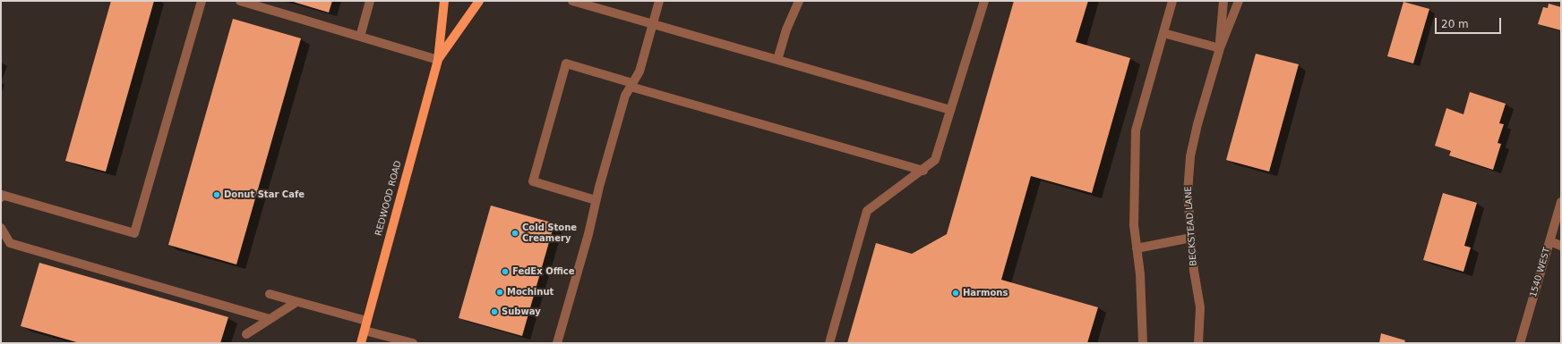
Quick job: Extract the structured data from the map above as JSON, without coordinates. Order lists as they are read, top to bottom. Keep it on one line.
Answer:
{"streets":{"main road":["REDWOOD ROAD"],"street":["BECKSTEAD LANE","1540 WEST"]},"places":["Donut Star Cafe","Cold Stone Creamery","FedEx Office","Mochinut","Harmons","Subway"],"scale_bar":"20 m"}
